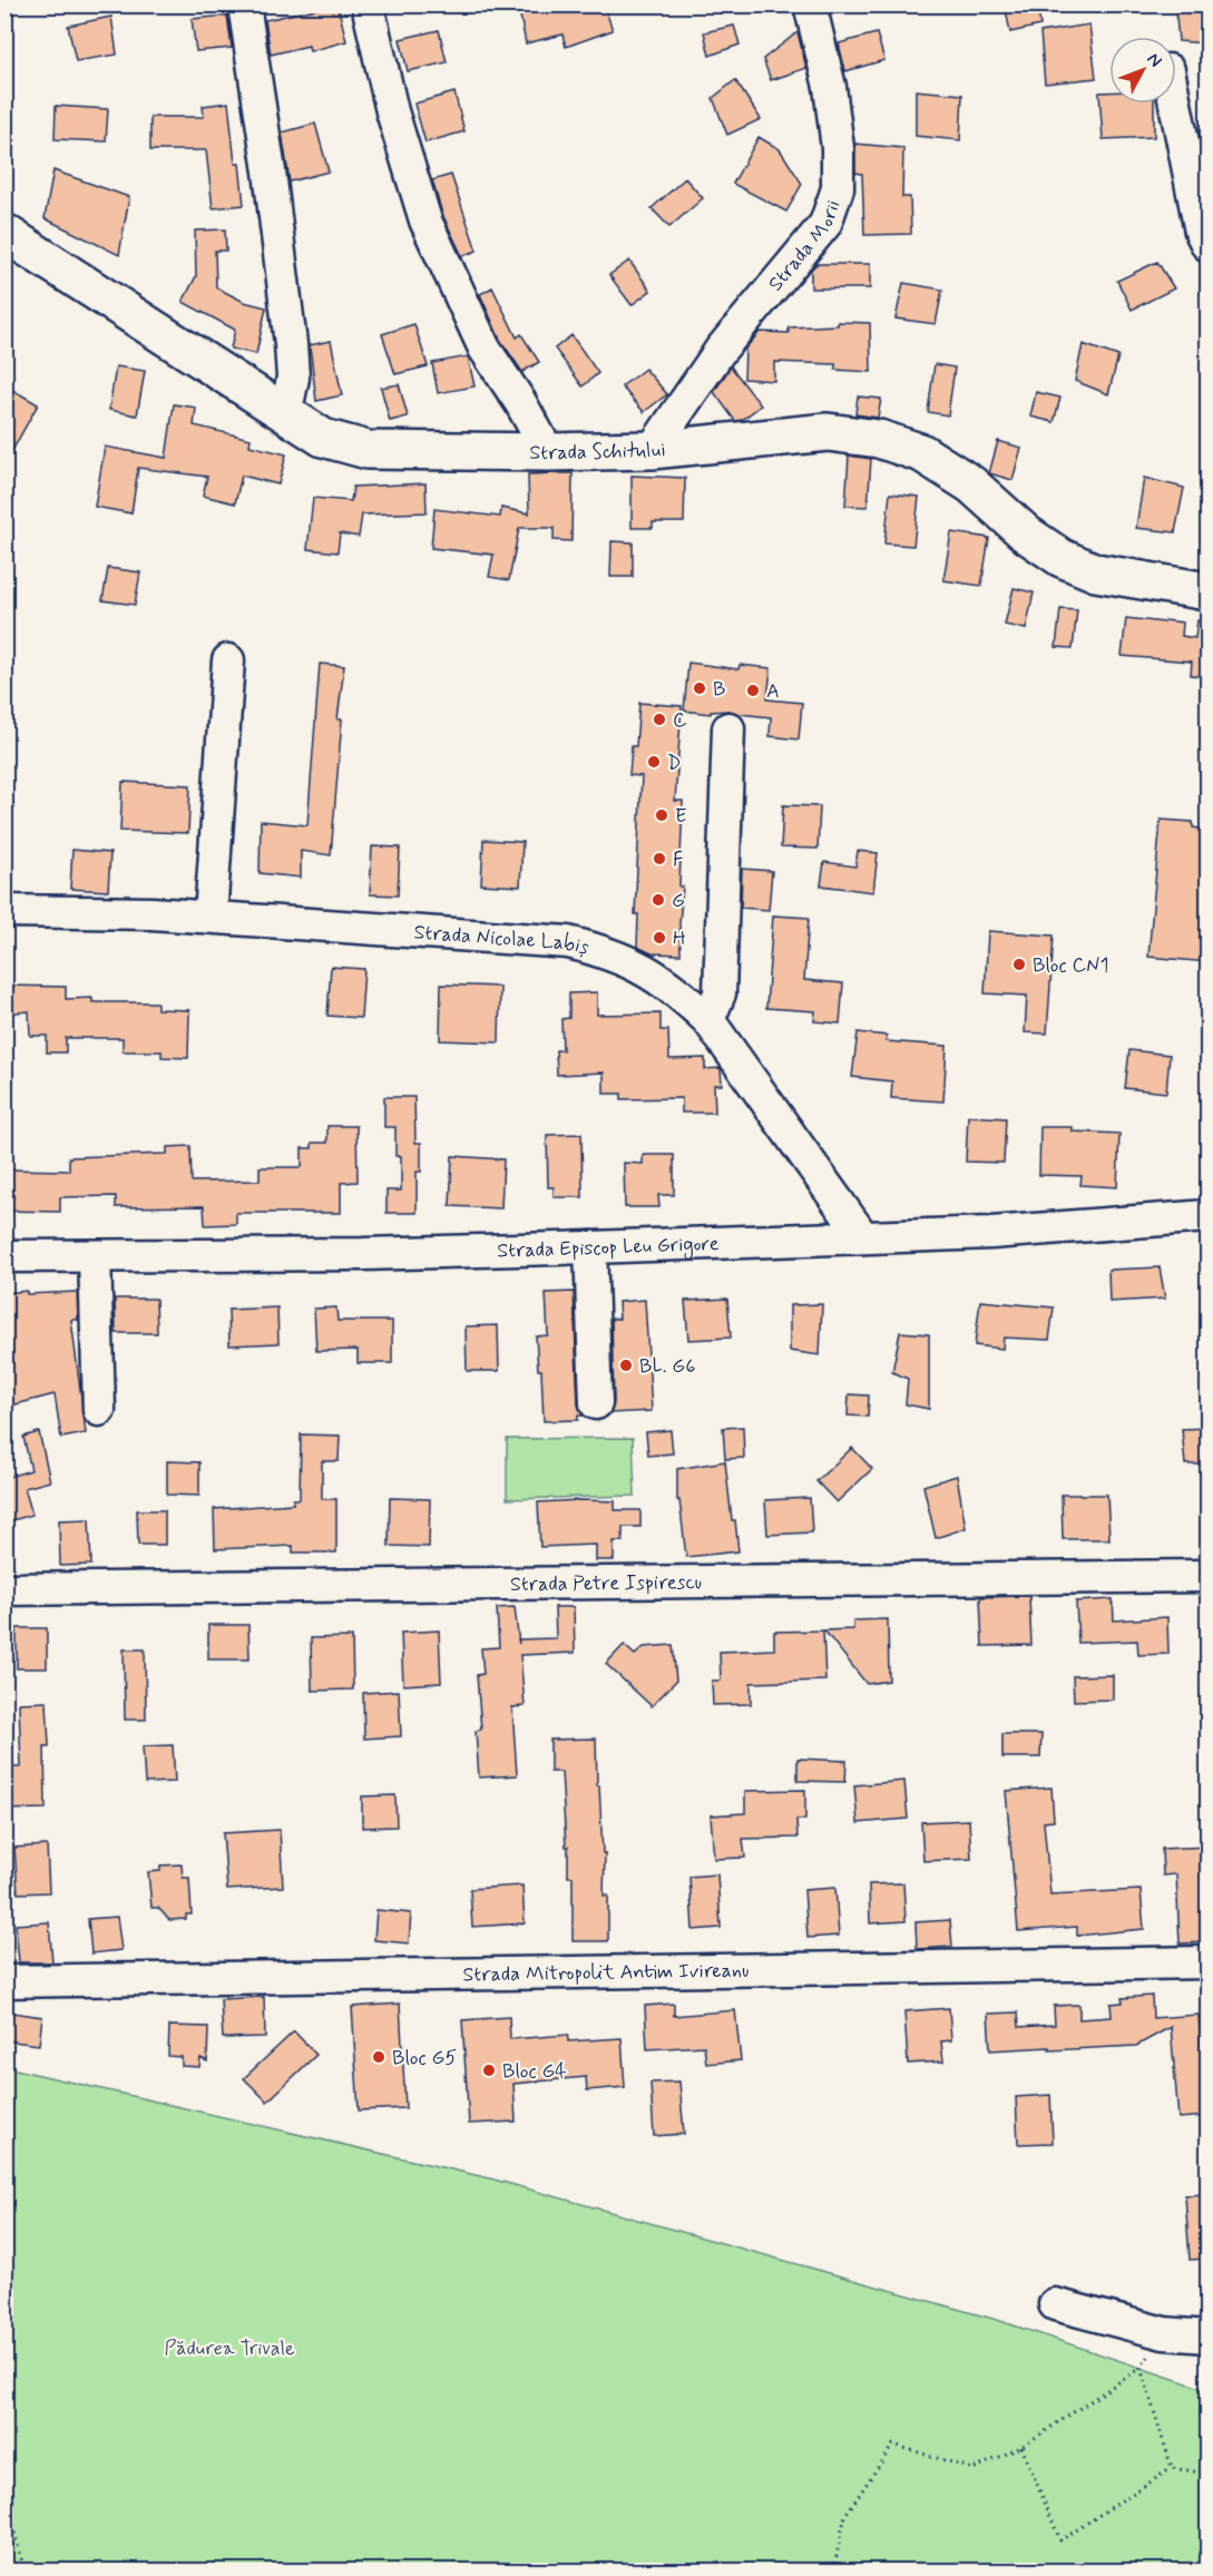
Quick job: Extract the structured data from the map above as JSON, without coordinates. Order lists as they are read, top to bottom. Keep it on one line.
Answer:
{"streets":{"main road":["Strada Schitului"],"street":["Strada Morii","Strada Nicolae Labiș","Strada Episcop Leu Grigore","Strada Petre Ispirescu","Strada Mitropolit Antim Ivireanu"]},"crossings":[["Strada Morii","Strada Schitului"],["Strada Nicolae Labiș","Strada Episcop Leu Grigore"]],"parks":["Pădurea Trivale"],"places":["B","A","C","D","E","F","G","H","Bloc CN1","BL. G6","Bloc G5","Bloc G4"],"north":"top right"}
